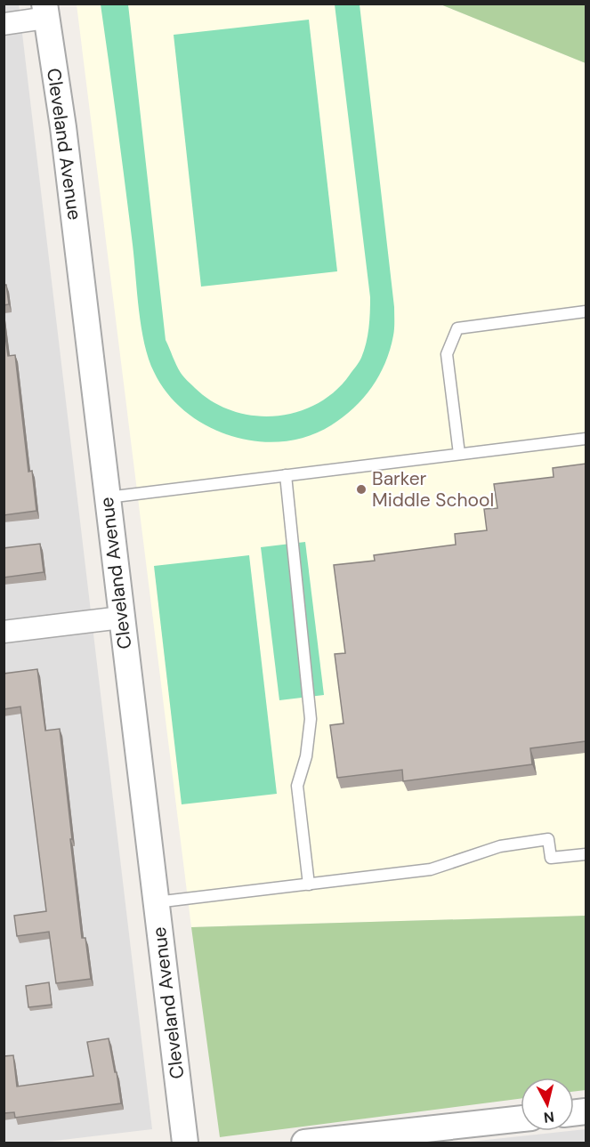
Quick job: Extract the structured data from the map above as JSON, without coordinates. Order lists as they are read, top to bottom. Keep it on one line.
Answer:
{"streets":{"street":["Cleveland Avenue"]},"places":["Barker Middle School"],"north":"bottom"}
